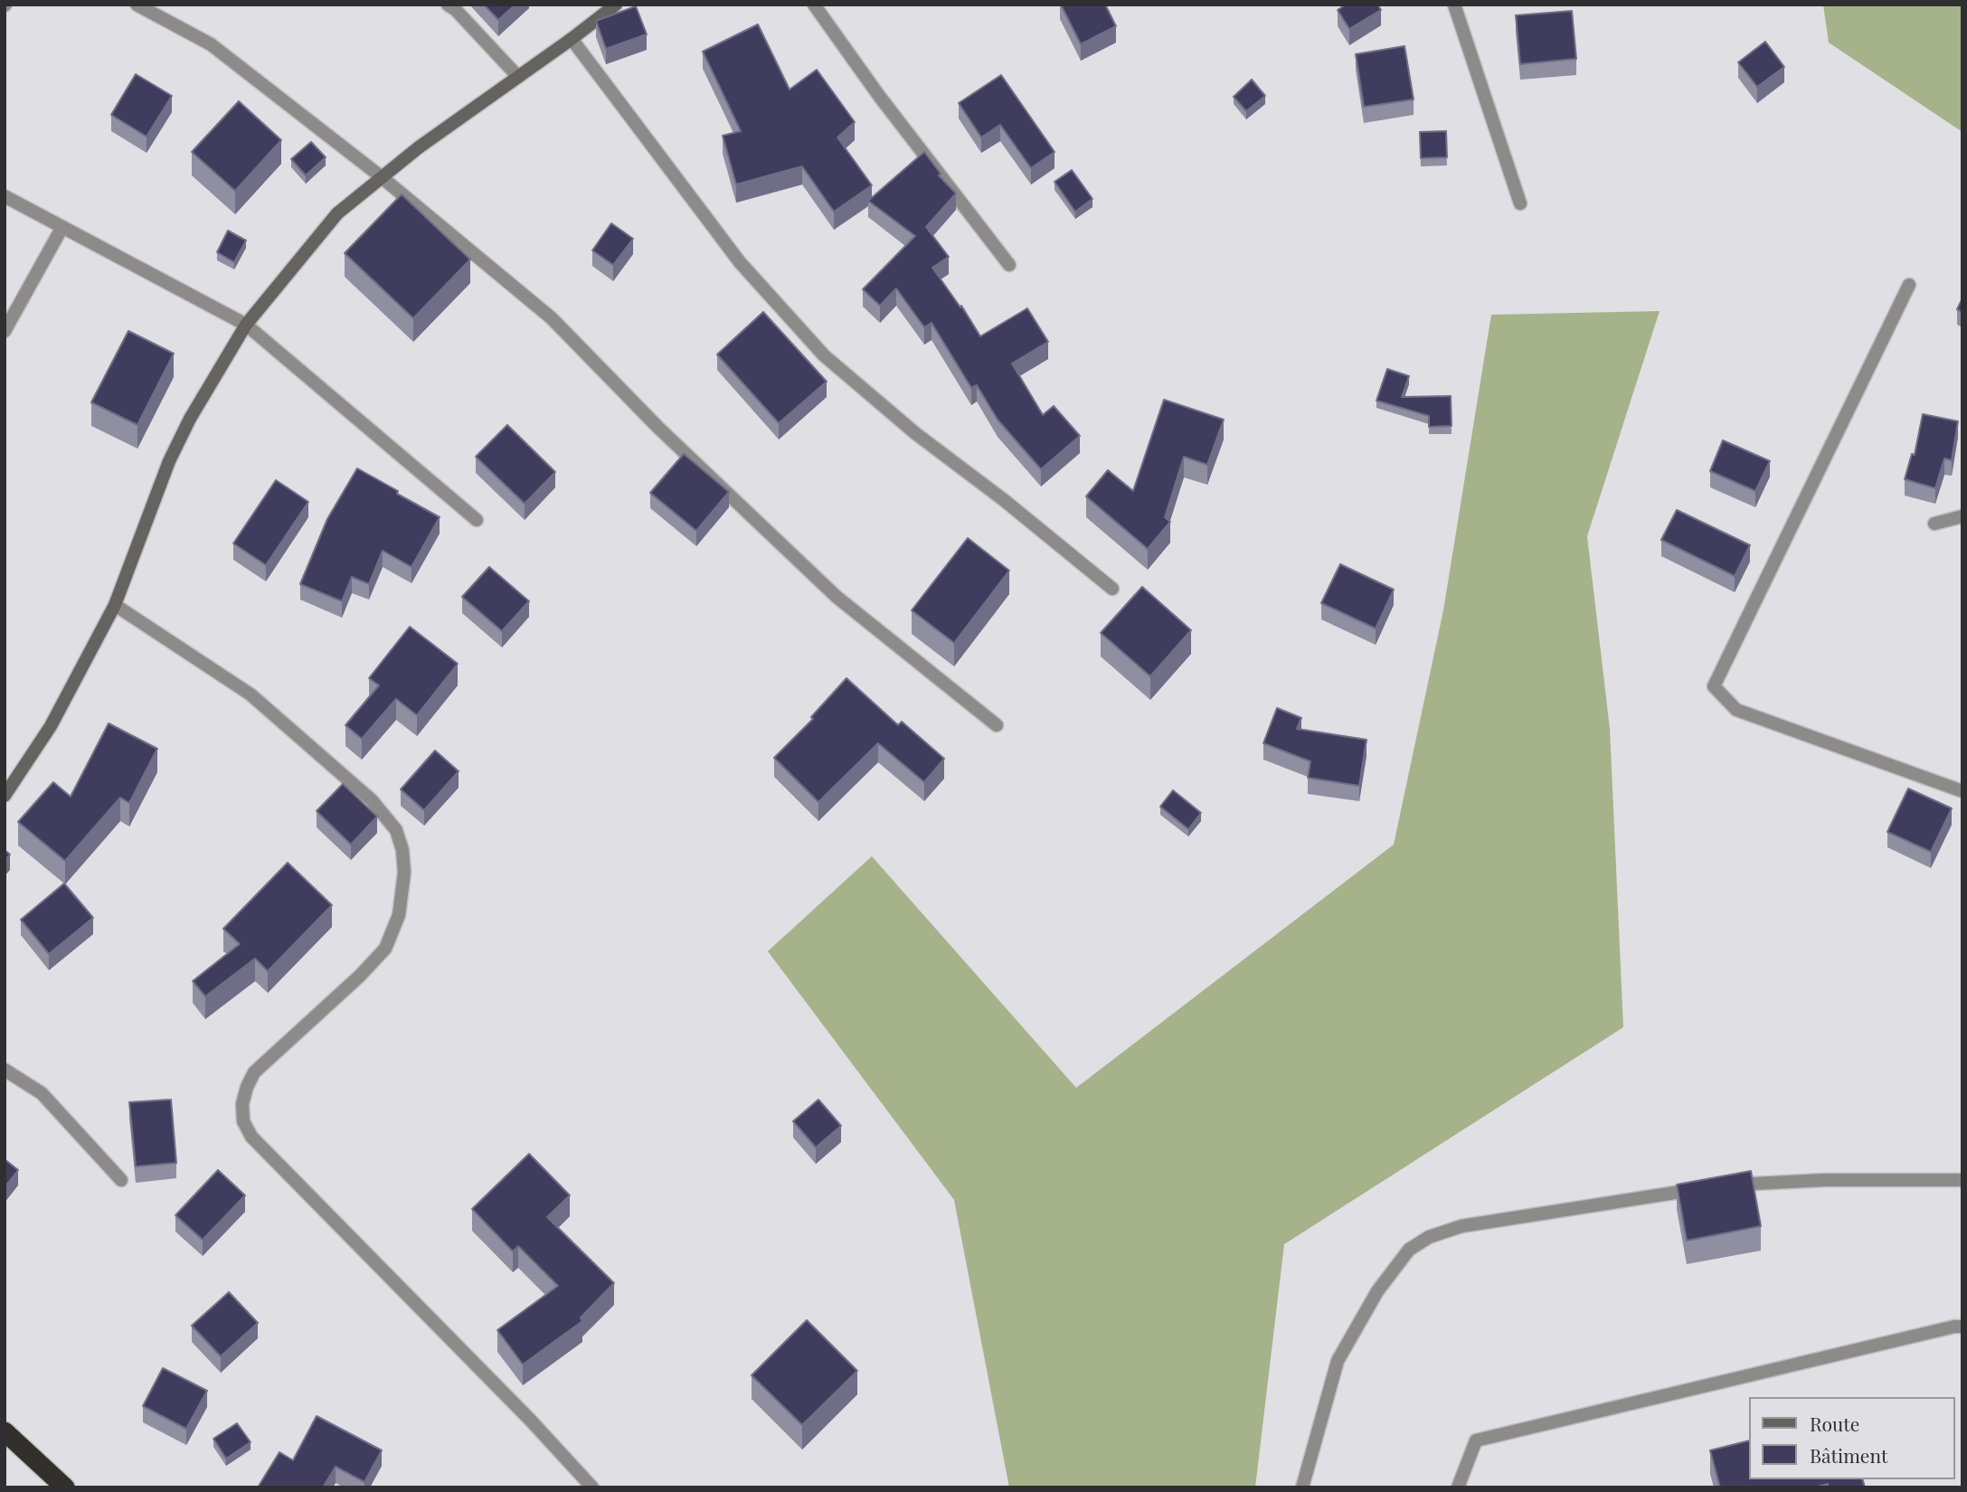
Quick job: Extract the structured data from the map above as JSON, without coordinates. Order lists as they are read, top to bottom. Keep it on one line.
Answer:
{"legend":["Route","Bâtiment"]}
